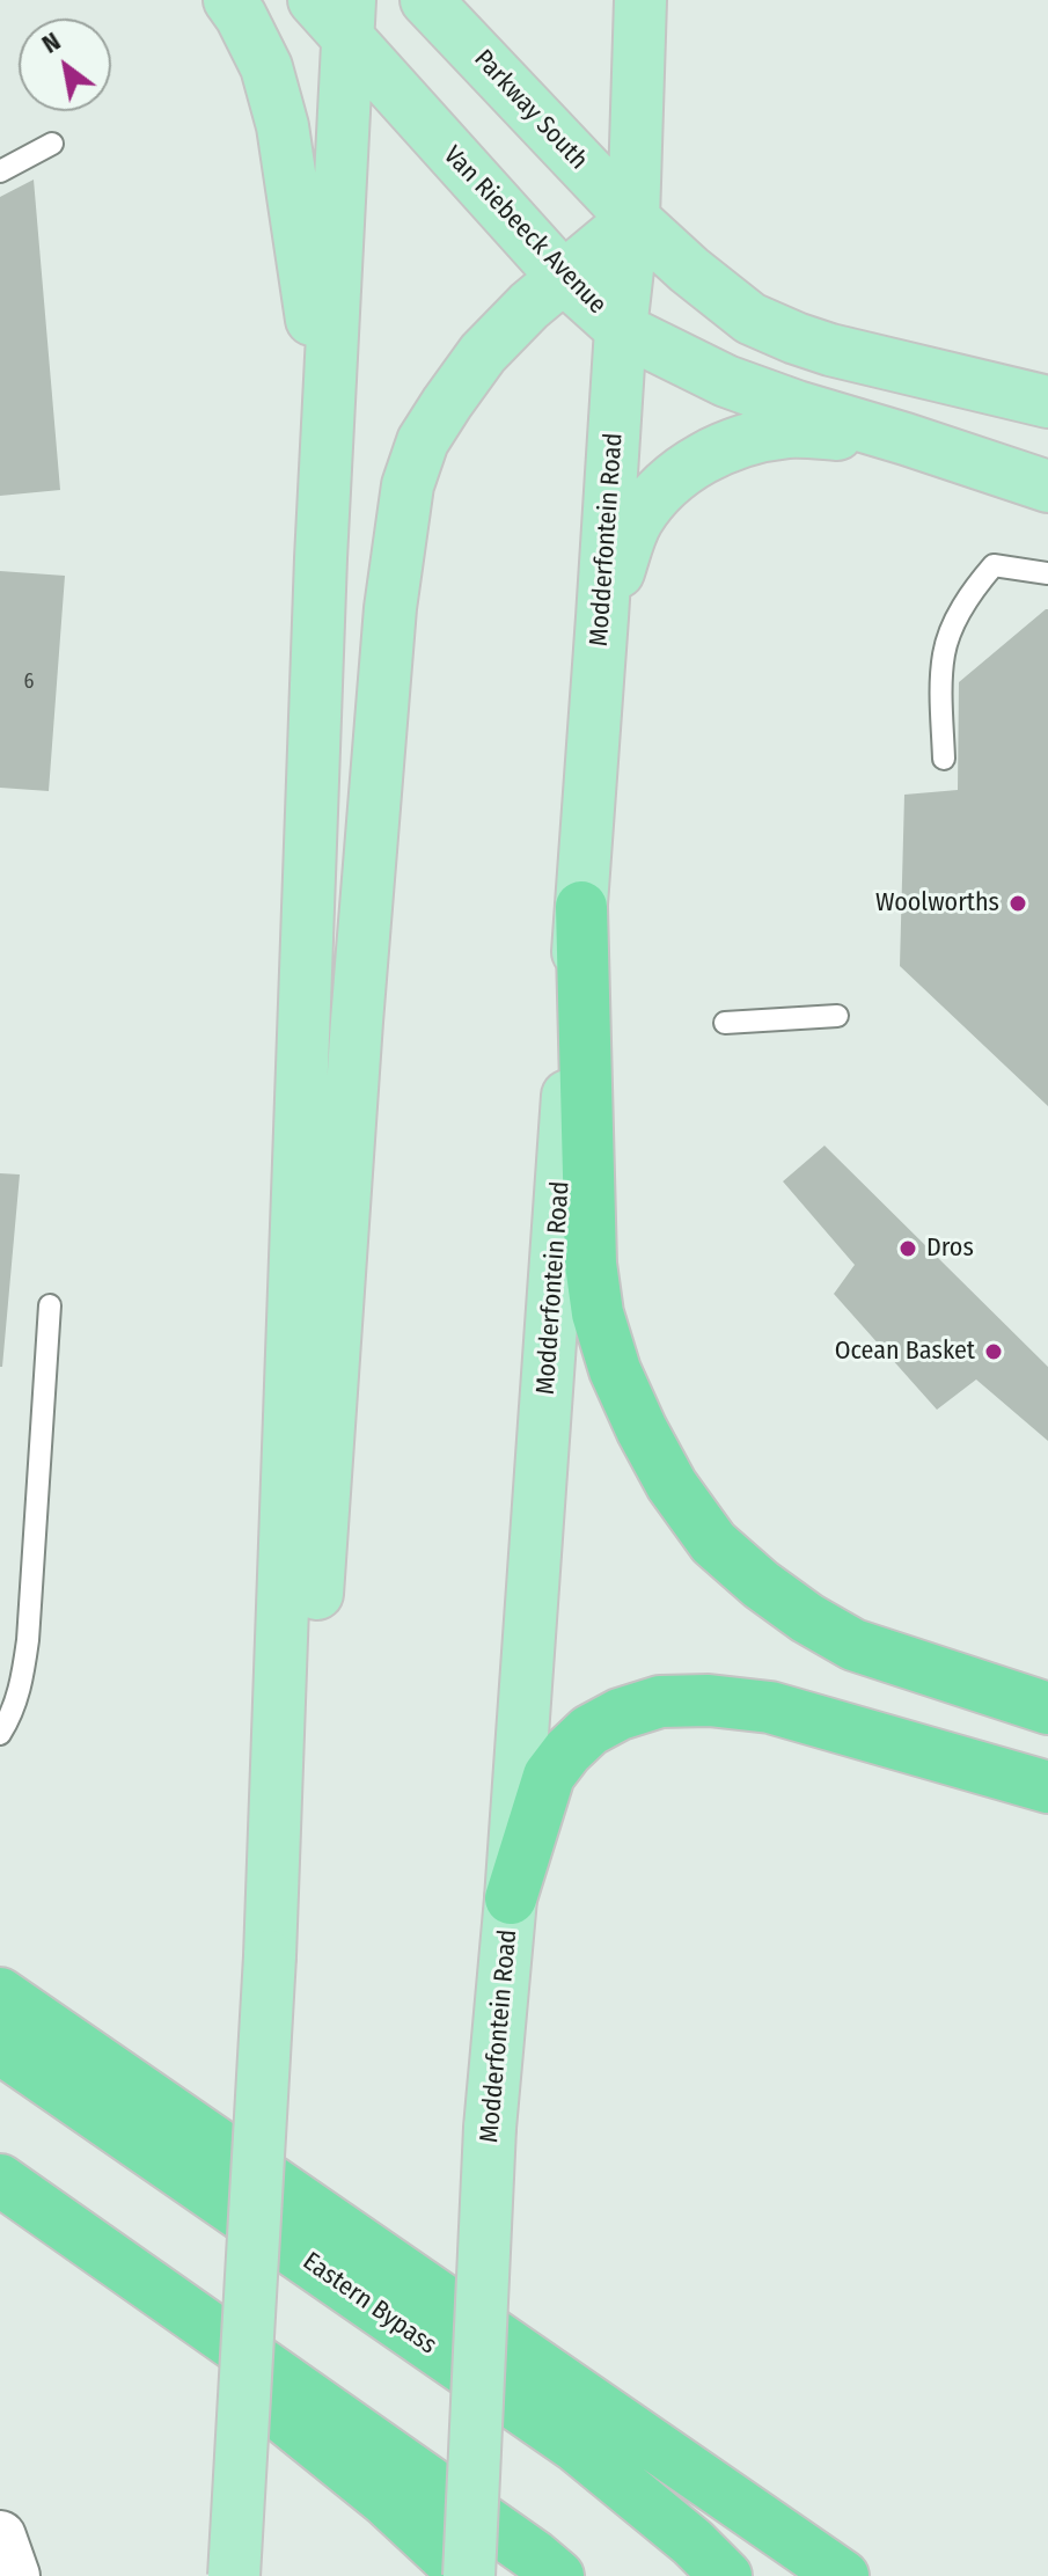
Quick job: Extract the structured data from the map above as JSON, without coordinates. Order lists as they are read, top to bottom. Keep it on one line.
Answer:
{"streets":{"highway":["Eastern Bypass"],"main road":["Parkway South","Van Riebeeck Avenue","Modderfontein Road"]},"crossings":[["Parkway South","Modderfontein Road"],["Van Riebeeck Avenue","Modderfontein Road"]],"places":["Woolworths","Dros","Ocean Basket"],"house_numbers":["6"],"north":"top left"}
